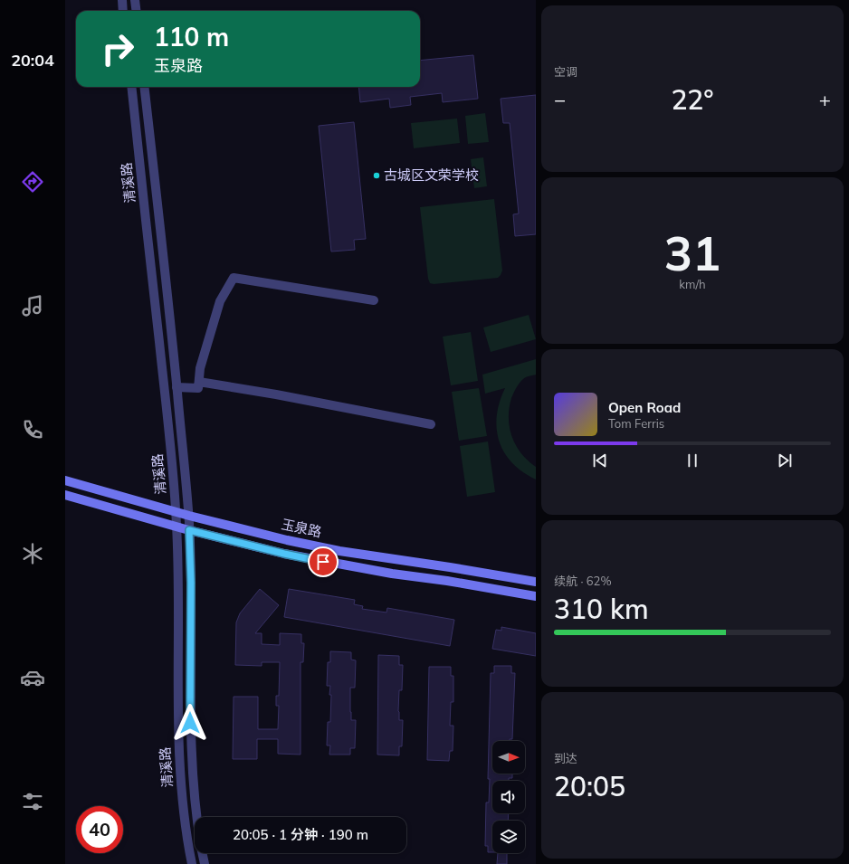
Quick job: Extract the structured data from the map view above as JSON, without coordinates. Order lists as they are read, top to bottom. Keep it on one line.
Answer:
{"streets":{"main road":["玉泉路"],"street":["清溪路"]},"crossings":[["清溪路","玉泉路"]],"places":["古城区文荣学校"],"north":"right","page":{"tabs":"20:04","tile":["空调",["31","km/h"],["续航 · 62%","310 km"],["到达","20:05"]],"turn":["110 m","玉泉路"],"heat":["−","22°","+"],"song":["Open Road","Tom Ferris"],"limit":"40","trip":"20:05 · 1 分钟 · 190 m"}}
